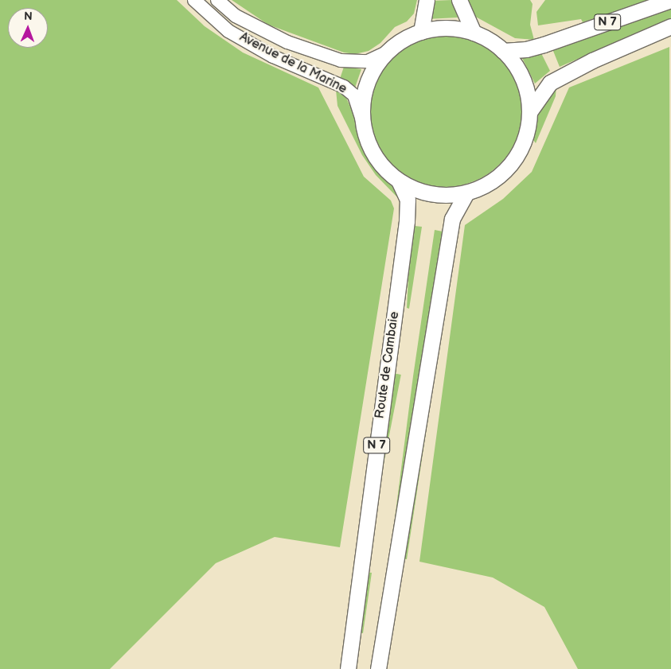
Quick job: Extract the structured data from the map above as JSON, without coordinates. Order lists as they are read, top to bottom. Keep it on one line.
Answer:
{"streets":{"main road":["N 7","Avenue de la Marine","Route de Cambaie"]},"north":"top"}
